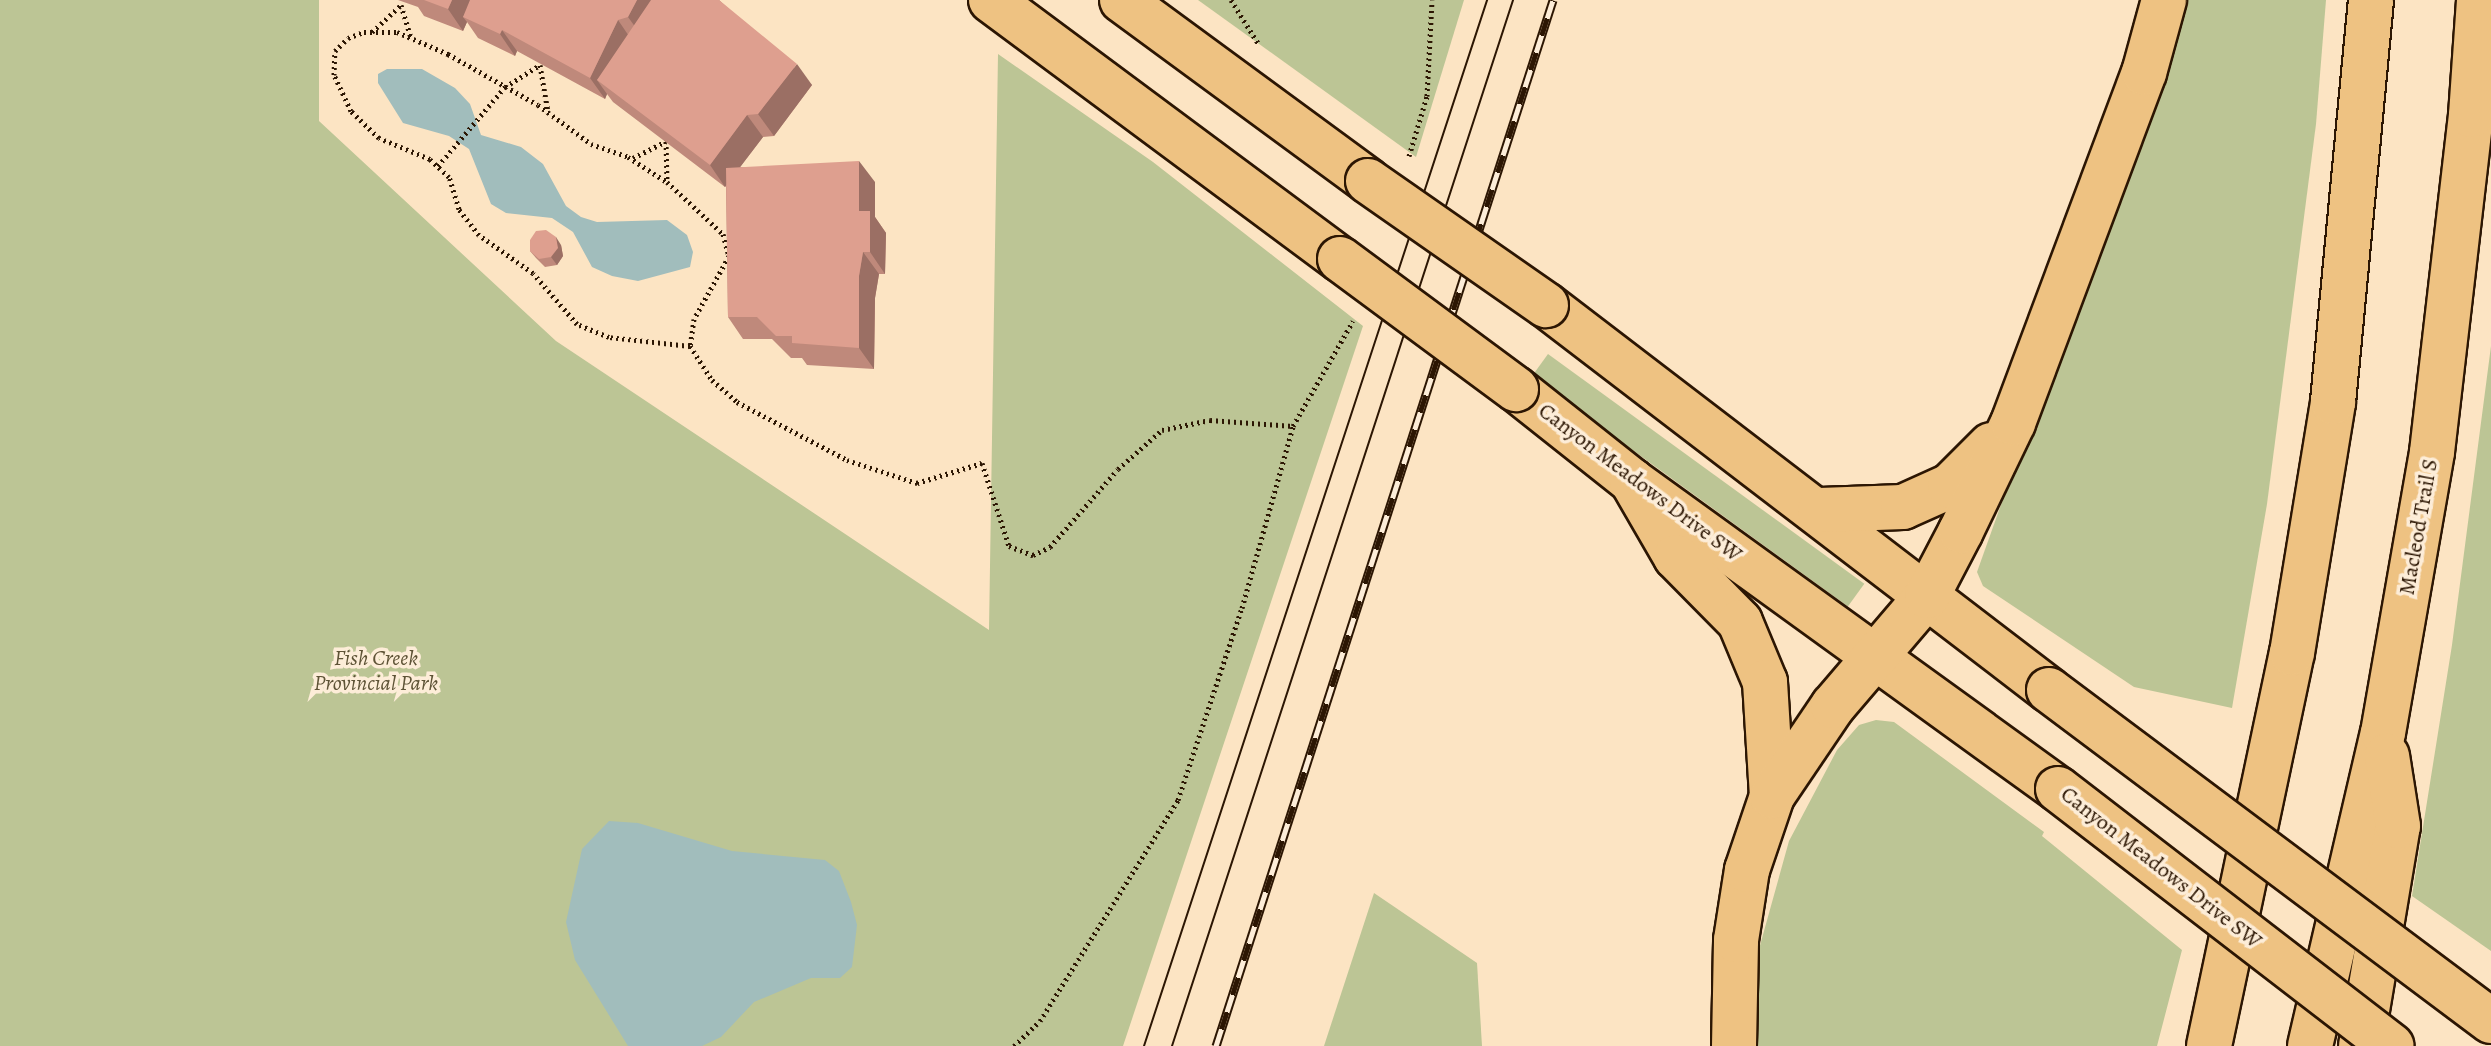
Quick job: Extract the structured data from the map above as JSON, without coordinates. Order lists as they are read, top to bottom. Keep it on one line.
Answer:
{"streets":{"main road":["Canyon Meadows Drive SW","Macleod Trail S"]},"parks":["Fish Creek Provincial Park"]}
